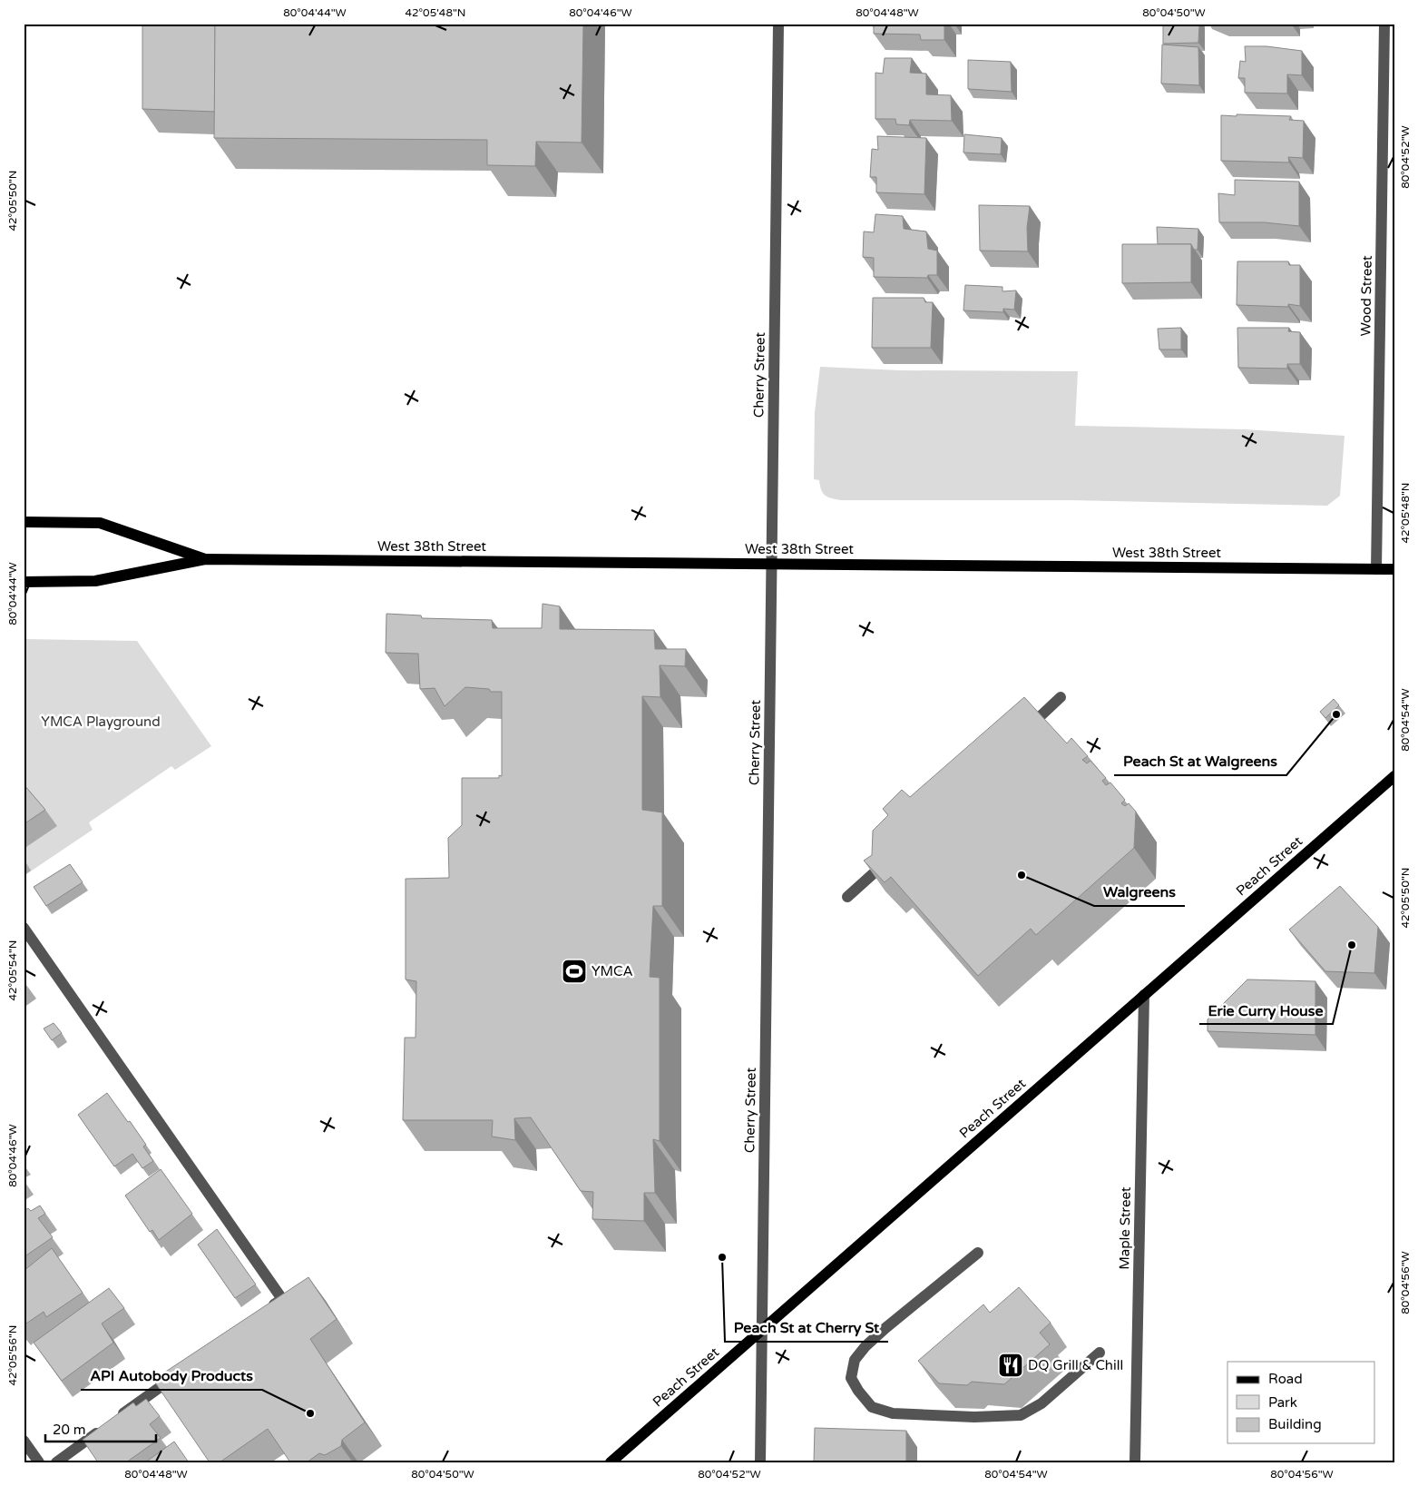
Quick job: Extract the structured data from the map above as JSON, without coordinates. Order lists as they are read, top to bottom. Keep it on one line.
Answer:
{"streets":{"main road":["West 38th Street","Peach Street"],"street":["Wood Street","Cherry Street","Maple Street"]},"crossings":[["Wood Street","West 38th Street"],["Cherry Street","West 38th Street"],["Cherry Street","Peach Street"],["Peach Street","Maple Street"]],"parks":["YMCA Playground"],"places":{"other":["Peach St at Walgreens","Walgreens","Erie Curry House","Peach St at Cherry St","API Autobody Products"],"sports":["YMCA"],"restaurant":["DQ Grill & Chill"]},"legend":["Road","Park","Building"],"scale_bar":"20 m","coordinates":["80°04'44\"W","42°05'48\"N","80°04'46\"W","80°04'48\"W","80°04'50\"W","80°04'52\"W","42°05'50\"N","80°04'54\"W","42°05'54\"N","80°04'56\"W","42°05'56\"N"]}
